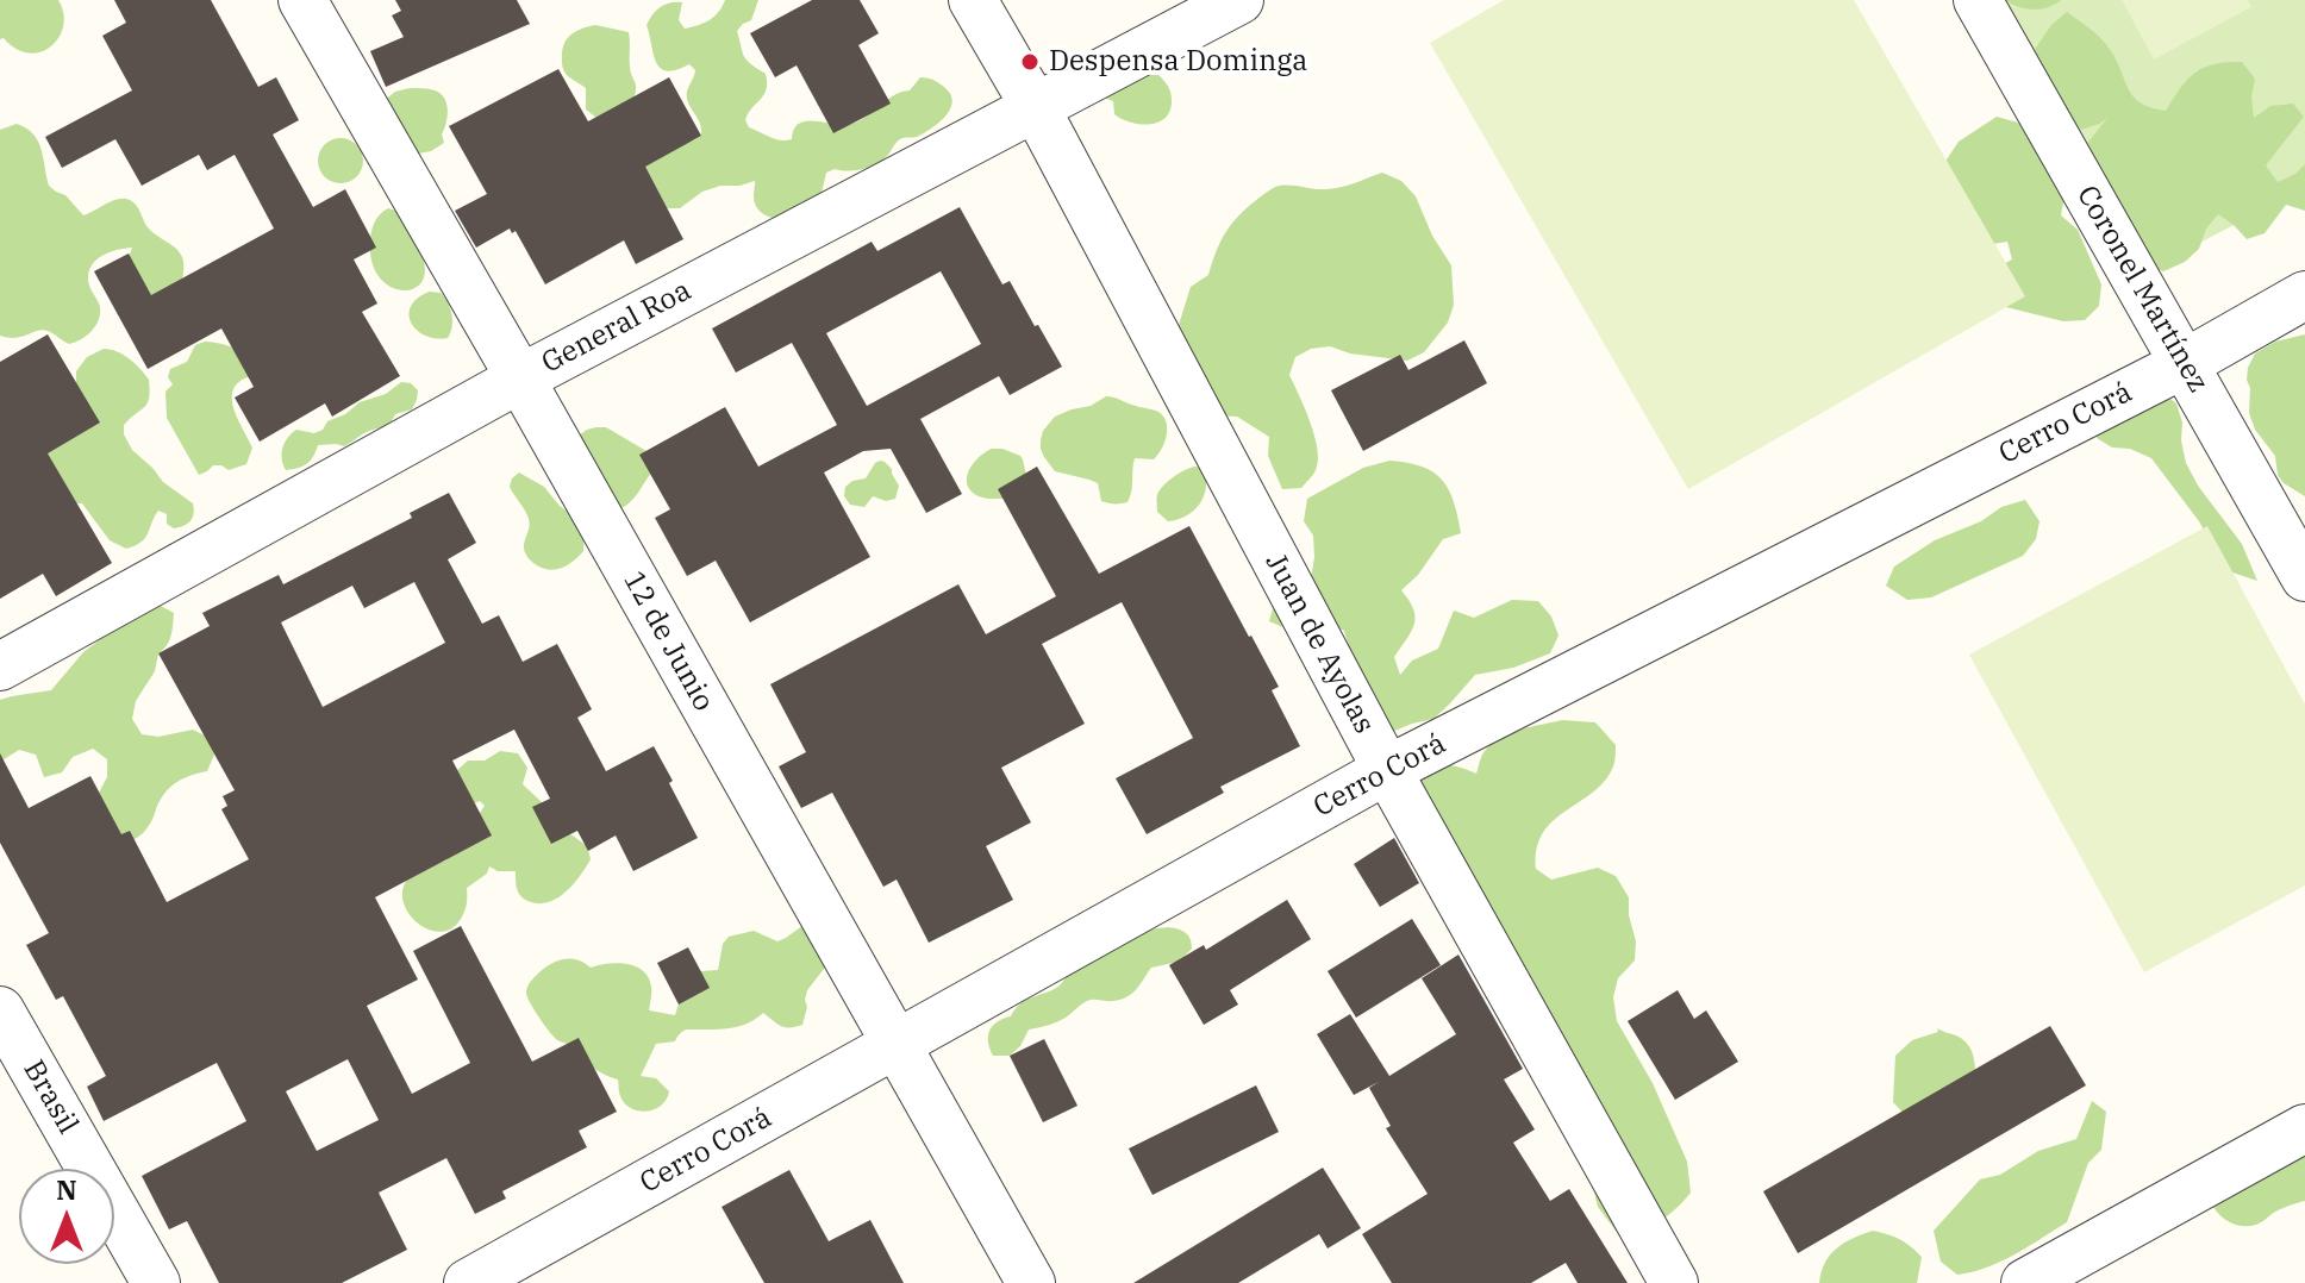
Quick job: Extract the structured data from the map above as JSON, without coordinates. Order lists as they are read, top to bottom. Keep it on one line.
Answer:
{"streets":{"street":["Coronel Martínez","General Roa","Cerro Corá","12 de Junio","Juan de Ayolas","Brasil"]},"crossings":[["Coronel Martínez","Cerro Corá"],["General Roa","12 de Junio"],["General Roa","Juan de Ayolas"],["Cerro Corá","12 de Junio"],["Cerro Corá","Juan de Ayolas"]],"places":["Despensa Dominga"],"north":"top"}
